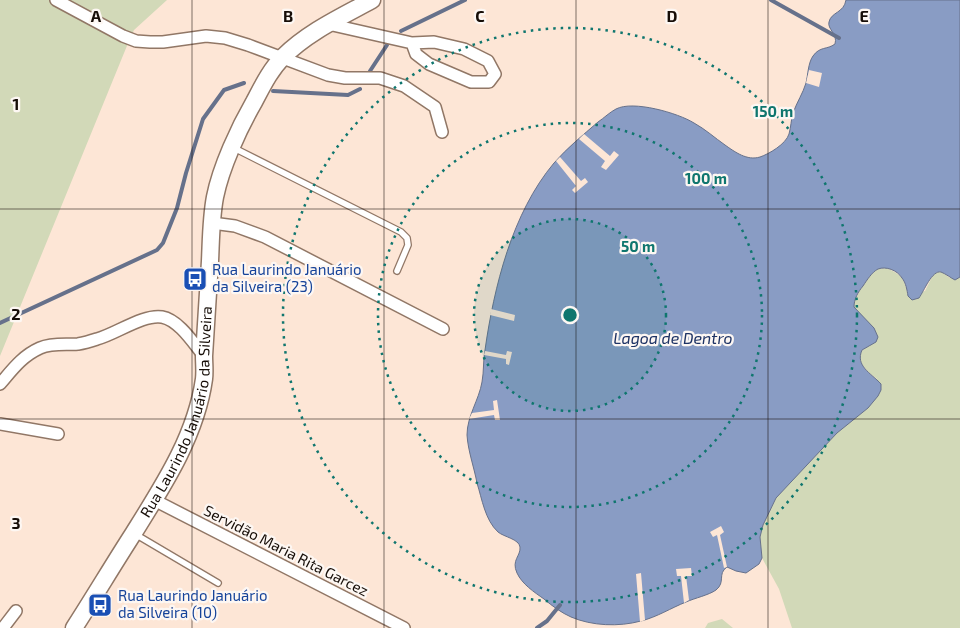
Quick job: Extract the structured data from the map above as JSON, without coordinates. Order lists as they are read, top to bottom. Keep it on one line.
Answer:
{"streets":{"main road":["Rua Laurindo Januário da Silveira"],"street":["Servidão Maria Rita Garcez"]},"crossings":[["Rua Laurindo Januário da Silveira","Servidão Maria Rita Garcez"]],"water":["Lagoa de Dentro"],"places":{"bus stop":["Rua Laurindo Januário da Silveira (23)","Rua Laurindo Januário da Silveira (10)"]},"grid":{"columns":["A","B","C","D","E"],"rows":["1","2","3"]},"rings":["150 m","100 m","50 m"]}
